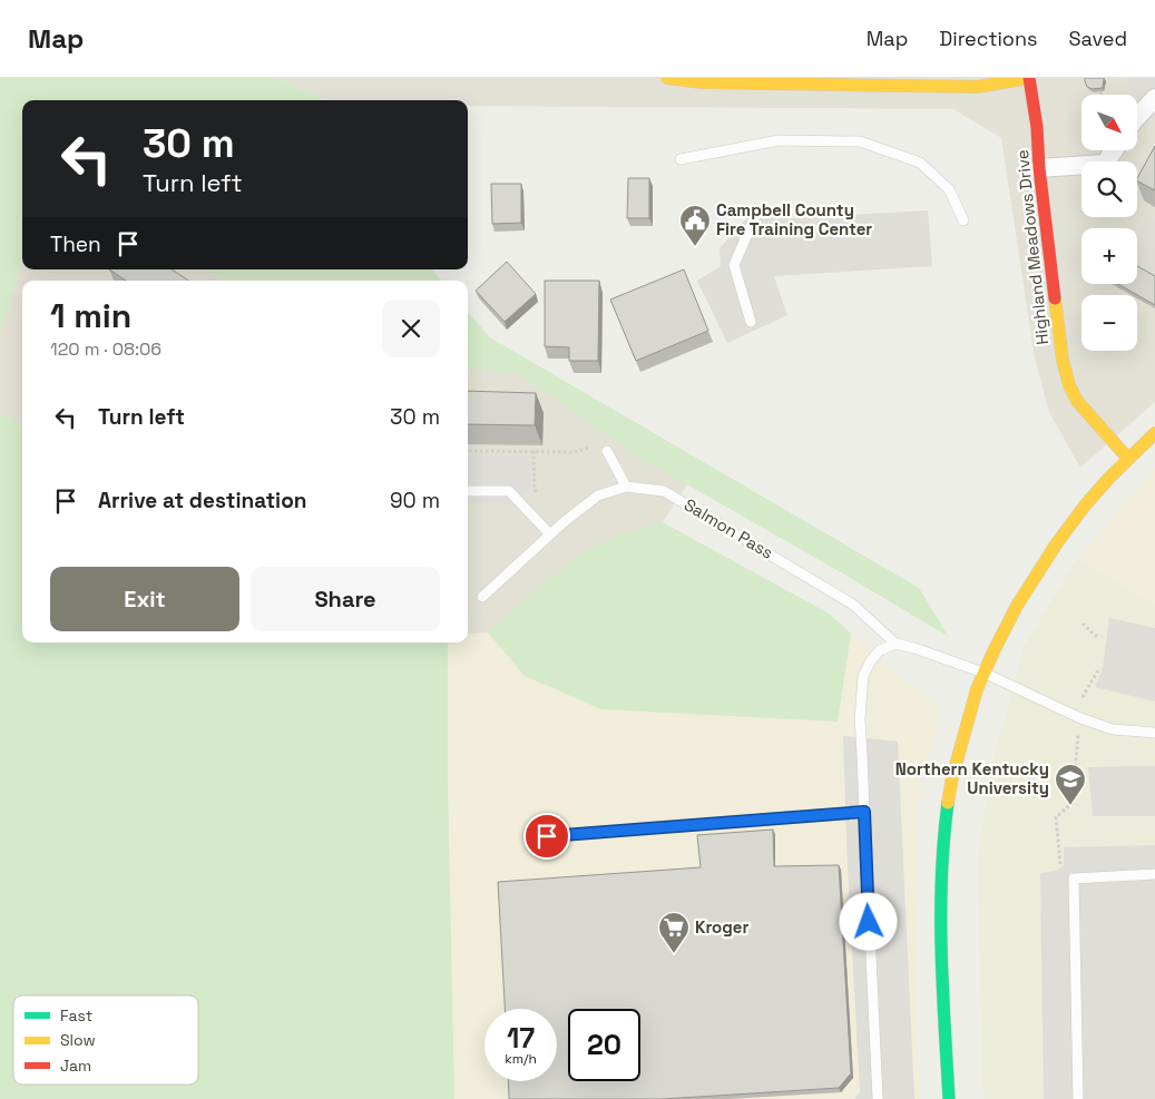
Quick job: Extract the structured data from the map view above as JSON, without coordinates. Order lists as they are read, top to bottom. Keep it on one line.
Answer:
{"streets":{"street":["Highland Meadows Drive"],"lane":["Salmon Pass"]},"places":{"public building":["Campbell County Fire Training Center"],"school or university":["Northern Kentucky University"],"supermarket":["Kroger"]},"legend":["Fast","Slow","Jam"],"north":"bottom right","page":{"header":"Map","nav":["Map","Directions","Saved"],"map_buttons":["+","−"],"turn":["30 m","Turn left"],"then":"Then","heading":["1 min","120 m · 08:06"],"list":[{"name":"Turn left","value":"30 m"},{"name":"Arrive at destination","value":"90 m"}],"buttons":["Exit","Share"],"speed":"17 km/h","limit":"20"}}
